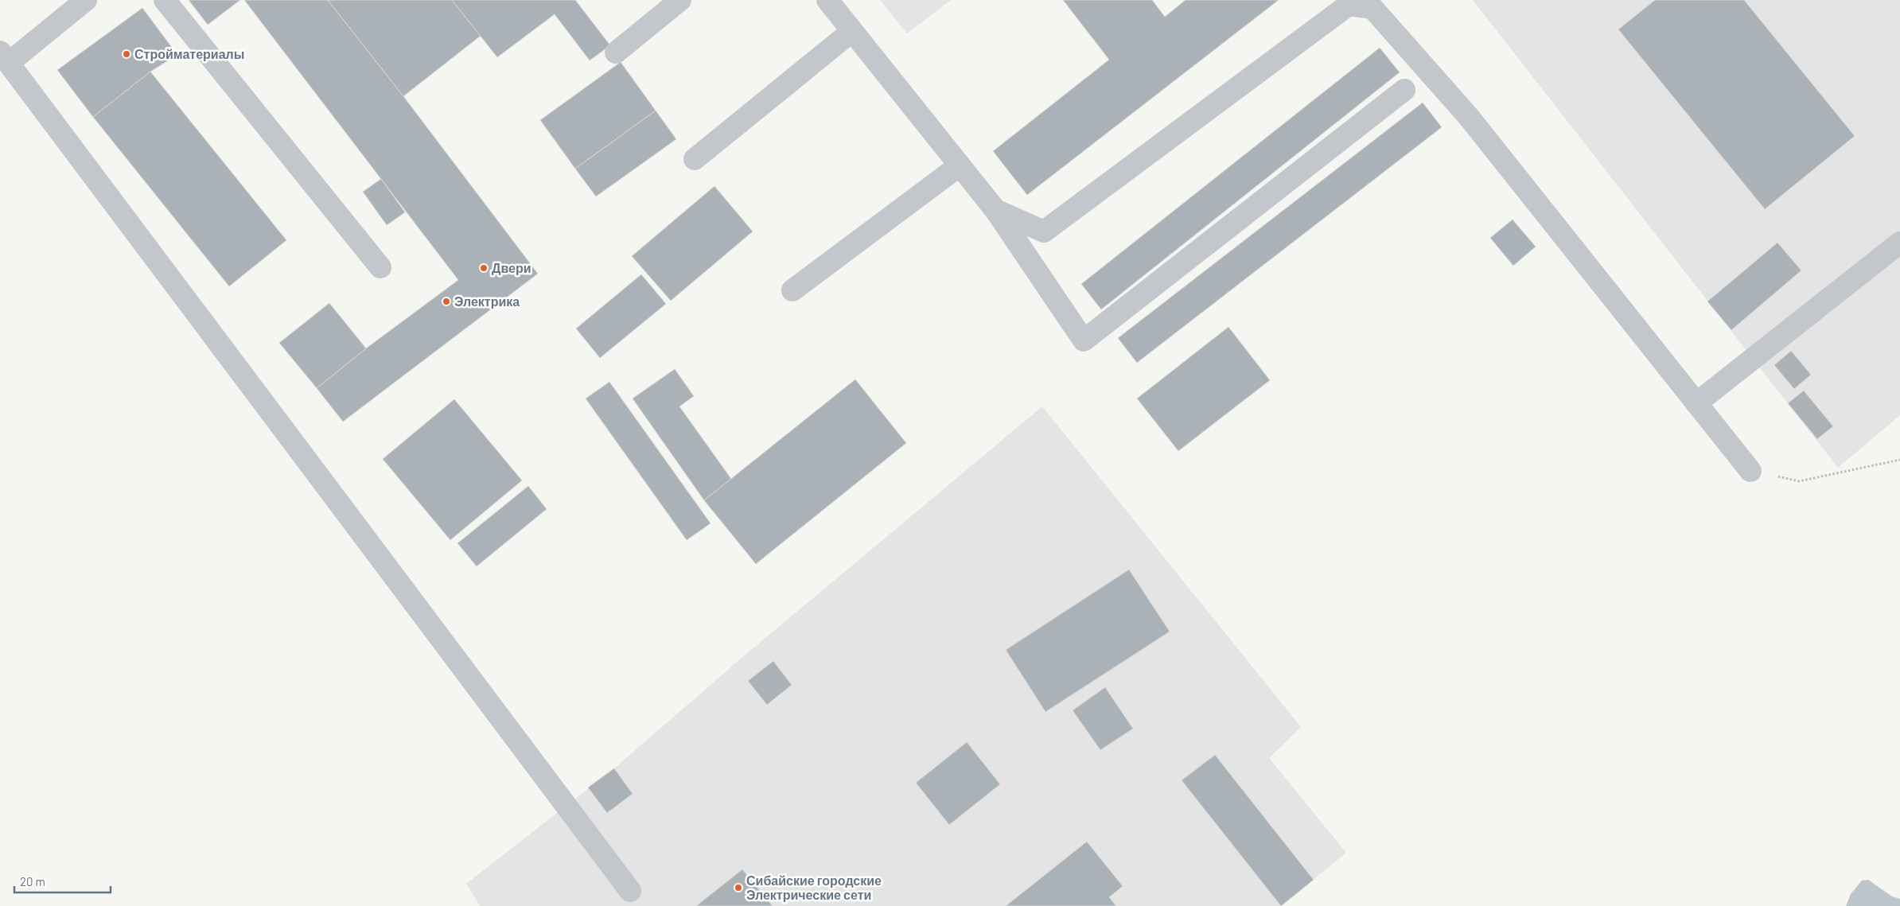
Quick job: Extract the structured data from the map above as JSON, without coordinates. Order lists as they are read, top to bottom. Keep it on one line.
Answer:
{"places":["Стройматериалы","Двери","Электрика","Сибайские городские Электрические сети"],"scale_bar":"20 m"}
